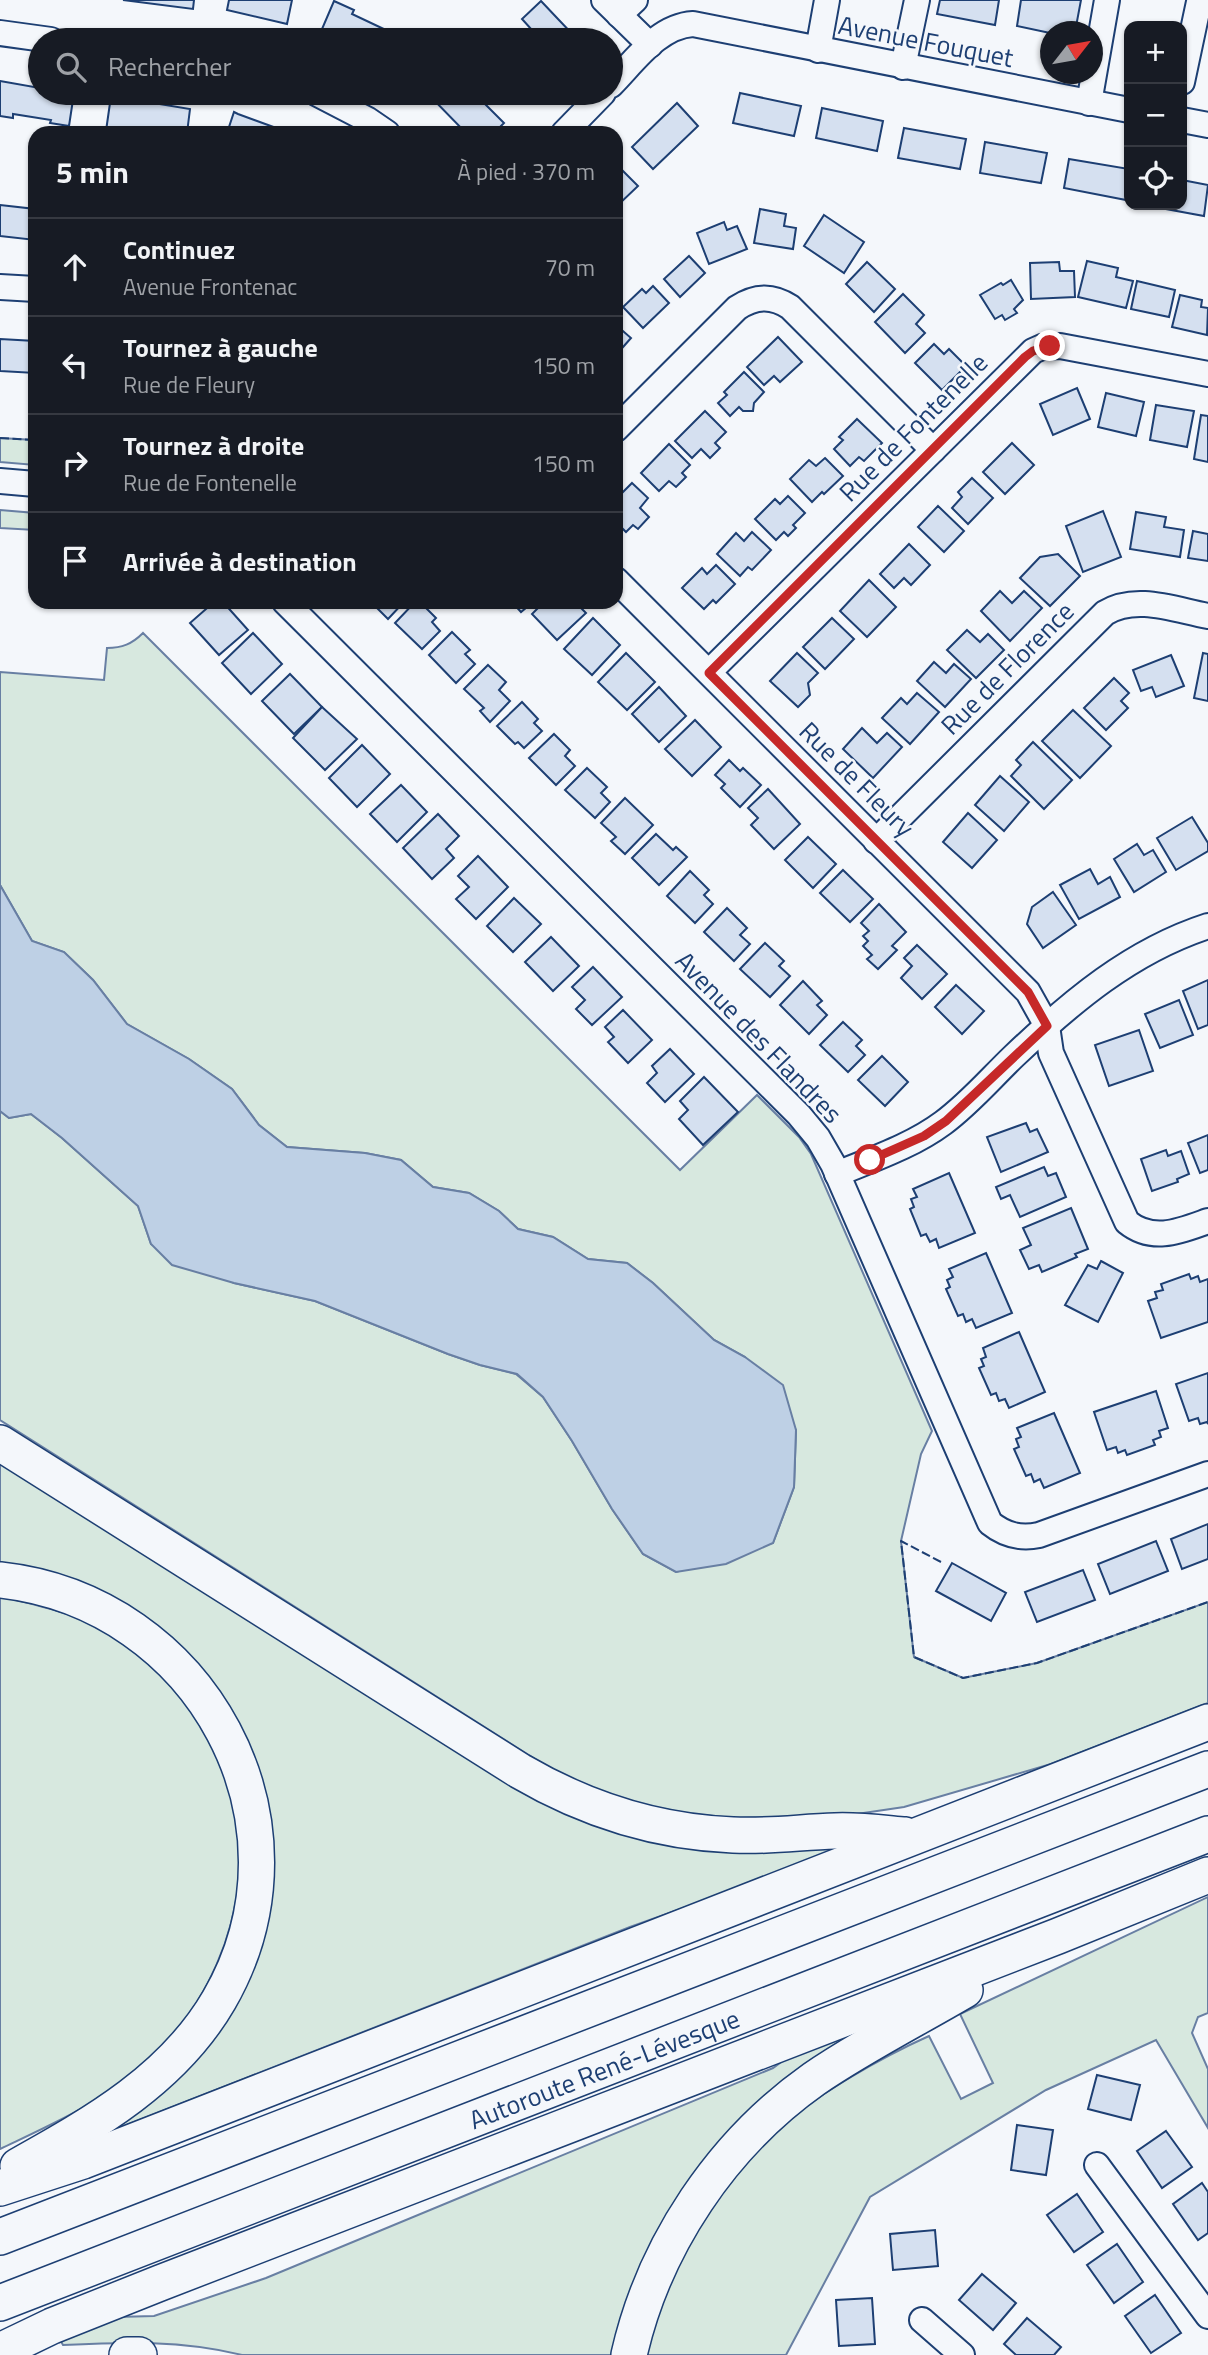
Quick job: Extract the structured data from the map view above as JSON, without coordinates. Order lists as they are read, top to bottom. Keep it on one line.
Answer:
{"streets":{"highway":["Autoroute René-Lévesque"],"street":["Avenue Fouquet","Rue de Fontenelle","Rue de Florence","Rue de Fleury","Avenue des Flandres"]},"crossings":[["Rue de Fontenelle","Rue de Fleury"],["Rue de Florence","Rue de Fleury"]],"north":"top right","page":{"map_buttons":["+","−"],"search":"Rechercher","heading":["5 min","À pied · 370 m"],"list":[["Continuez","Avenue Frontenac","70 m"],["Tournez à gauche","Rue de Fleury","150 m"],["Tournez à droite","Rue de Fontenelle","150 m"],"Arrivée à destination"]}}
